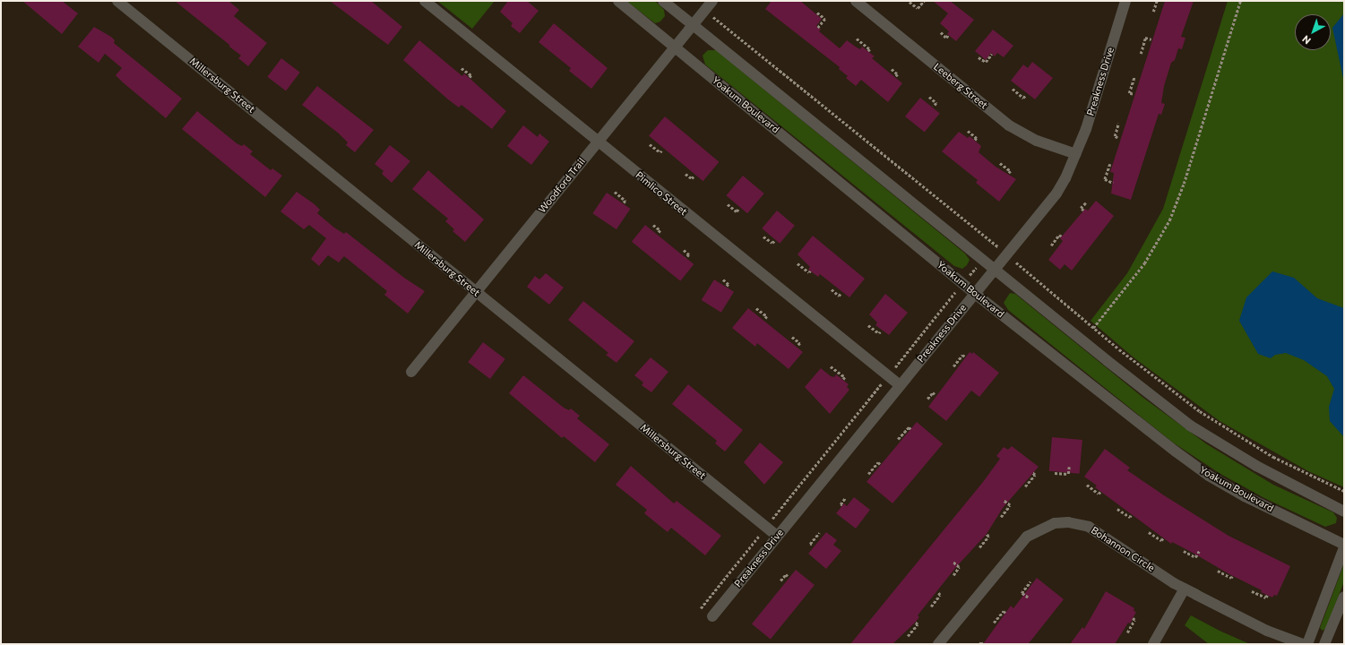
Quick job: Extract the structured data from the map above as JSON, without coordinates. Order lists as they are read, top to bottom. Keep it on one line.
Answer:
{"streets":{"street":["Preakness Drive","Millersburg Street","Leeberg Street","Yoakum Boulevard","Woodford Trail","Pimlico Street","Bohannon Circle"]},"crossings":[["Preakness Drive","Millersburg Street"],["Preakness Drive","Leeberg Street"],["Preakness Drive","Yoakum Boulevard"],["Preakness Drive","Pimlico Street"],["Millersburg Street","Woodford Trail"],["Yoakum Boulevard","Woodford Trail"],["Woodford Trail","Pimlico Street"]],"north":"bottom left"}
